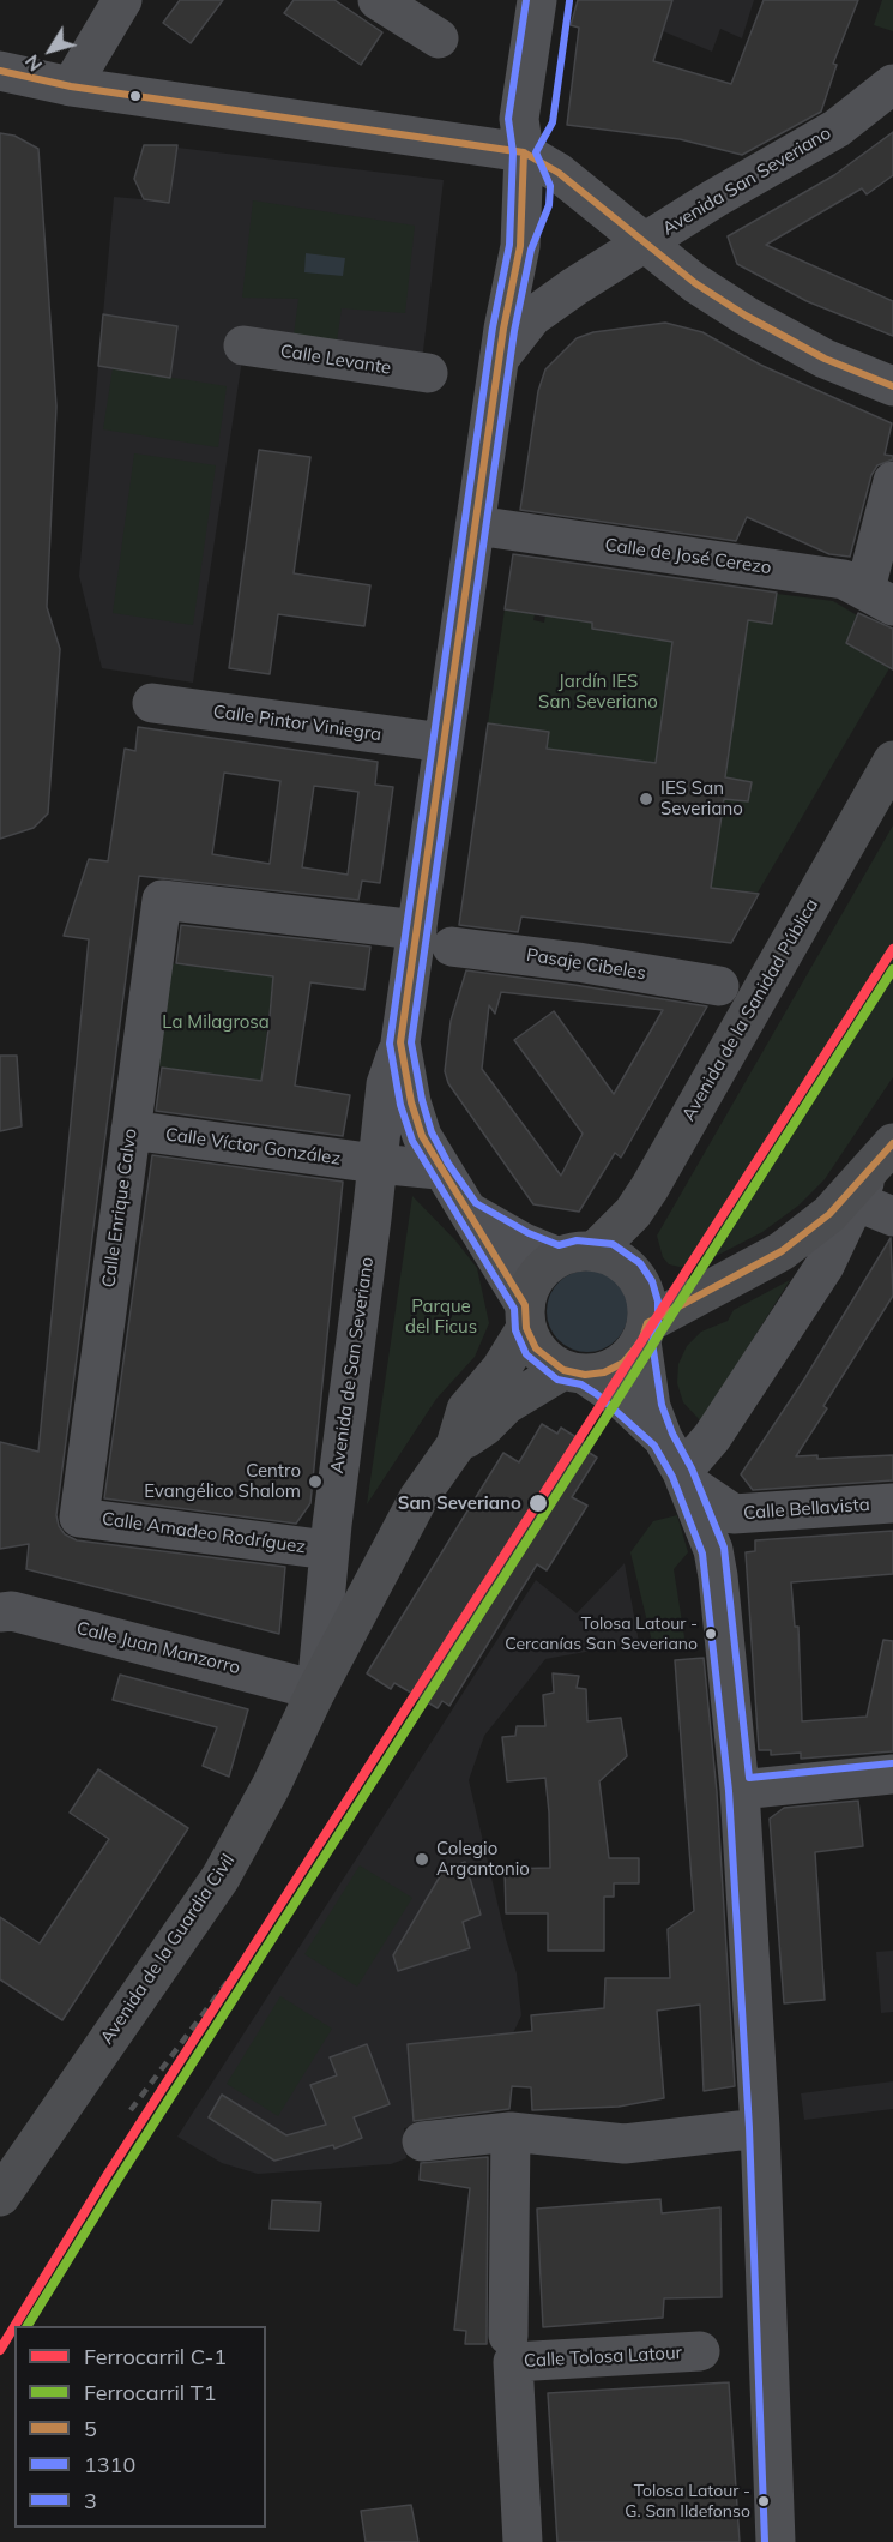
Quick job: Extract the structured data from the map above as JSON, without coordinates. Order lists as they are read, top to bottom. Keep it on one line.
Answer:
{"streets":{"main road":["Avenida de la Sanidad Pública","Avenida de la Guardia Civil"],"street":["Avenida San Severiano","Calle Levante","Calle de José Cerezo","Calle Pintor Viniegra","Pasaje Cibeles","Calle Víctor González","Calle Enrique Calvo","Avenida de San Severiano","Calle Bellavista","Calle Amadeo Rodríguez","Calle Juan Manzorro","Calle Tolosa Latour"]},"crossings":[["Calle Víctor González","Calle Enrique Calvo"],["Calle Víctor González","Avenida de San Severiano"],["Calle Enrique Calvo","Calle Amadeo Rodríguez"],["Avenida de San Severiano","Calle Amadeo Rodríguez"],["Avenida de San Severiano","Calle Juan Manzorro"],["Avenida de San Severiano","Avenida de la Guardia Civil"],["Calle Juan Manzorro","Avenida de la Guardia Civil"]],"parks":["Jardín IES San Severiano","La Milagrosa","Parque del Ficus"],"places":["IES San Severiano","Centro Evangélico Shalom","San Severiano","Tolosa Latour - Cercanías San Severiano","Colegio Argantonio","Tolosa Latour - G. San Ildefonso"],"lines":["transit line 1310","transit line 3","transit line 5","rail line C-1","rail line T1"],"legend":["Ferrocarril C-1","Ferrocarril T1","5","1310","3"],"north":"bottom left"}
